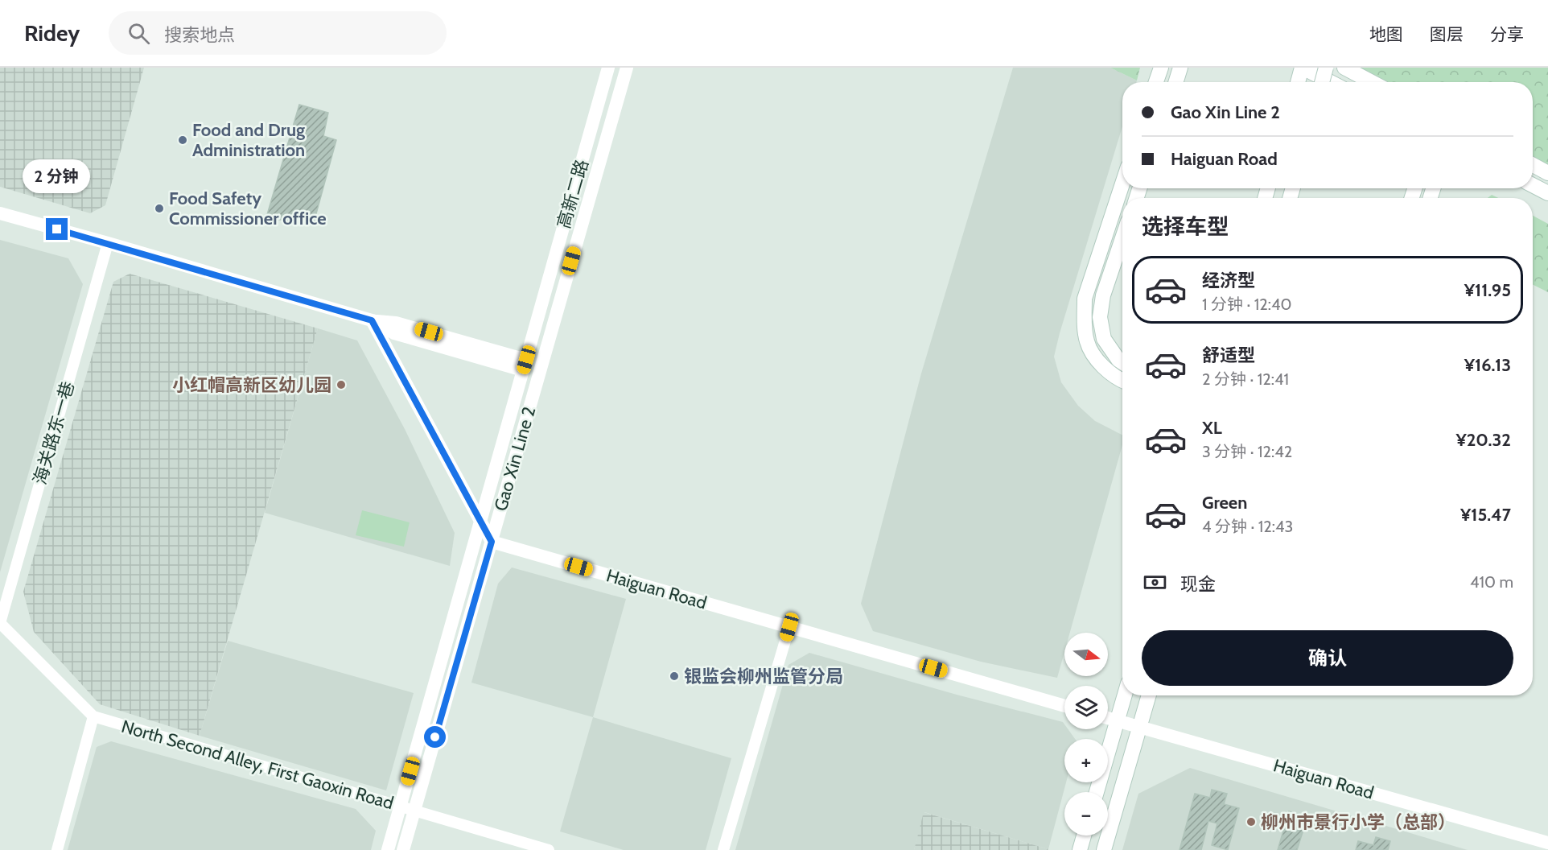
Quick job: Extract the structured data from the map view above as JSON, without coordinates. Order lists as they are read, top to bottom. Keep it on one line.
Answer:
{"streets":{"street":["高新二路","海关路东一巷","Gao Xin Line 2","Haiguan Road","North Second Alley, First Gaoxin Road"]},"crossings":[["高新二路","North Second Alley, First Gaoxin Road"],["海关路东一巷","North Second Alley, First Gaoxin Road"],["Gao Xin Line 2","Haiguan Road"],["Gao Xin Line 2","North Second Alley, First Gaoxin Road"]],"places":["Food and Drug Administration","Food Safety Commissioner office","小红帽高新区幼儿园","银监会柳州监管分局","柳州市景行小学（总部）"],"north":"right","page":{"header":"Ridey","search":"搜索地点","nav":["地图","图层","分享"],"banner":["Gao Xin Line 2","Haiguan Road"],"bubble":"2 分钟","heading":"选择车型","list":[{"name":"经济型","note":"1 分钟 · 12:40","value":"¥11.95"},{"name":"舒适型","note":"2 分钟 · 12:41","value":"¥16.13"},{"name":"XL","note":"3 分钟 · 12:42","value":"¥20.32"},{"name":"Green","note":"4 分钟 · 12:43","value":"¥15.47"}],"pay":["现金","410 m"],"buttons":"确认","map_buttons":["+","−"]}}
